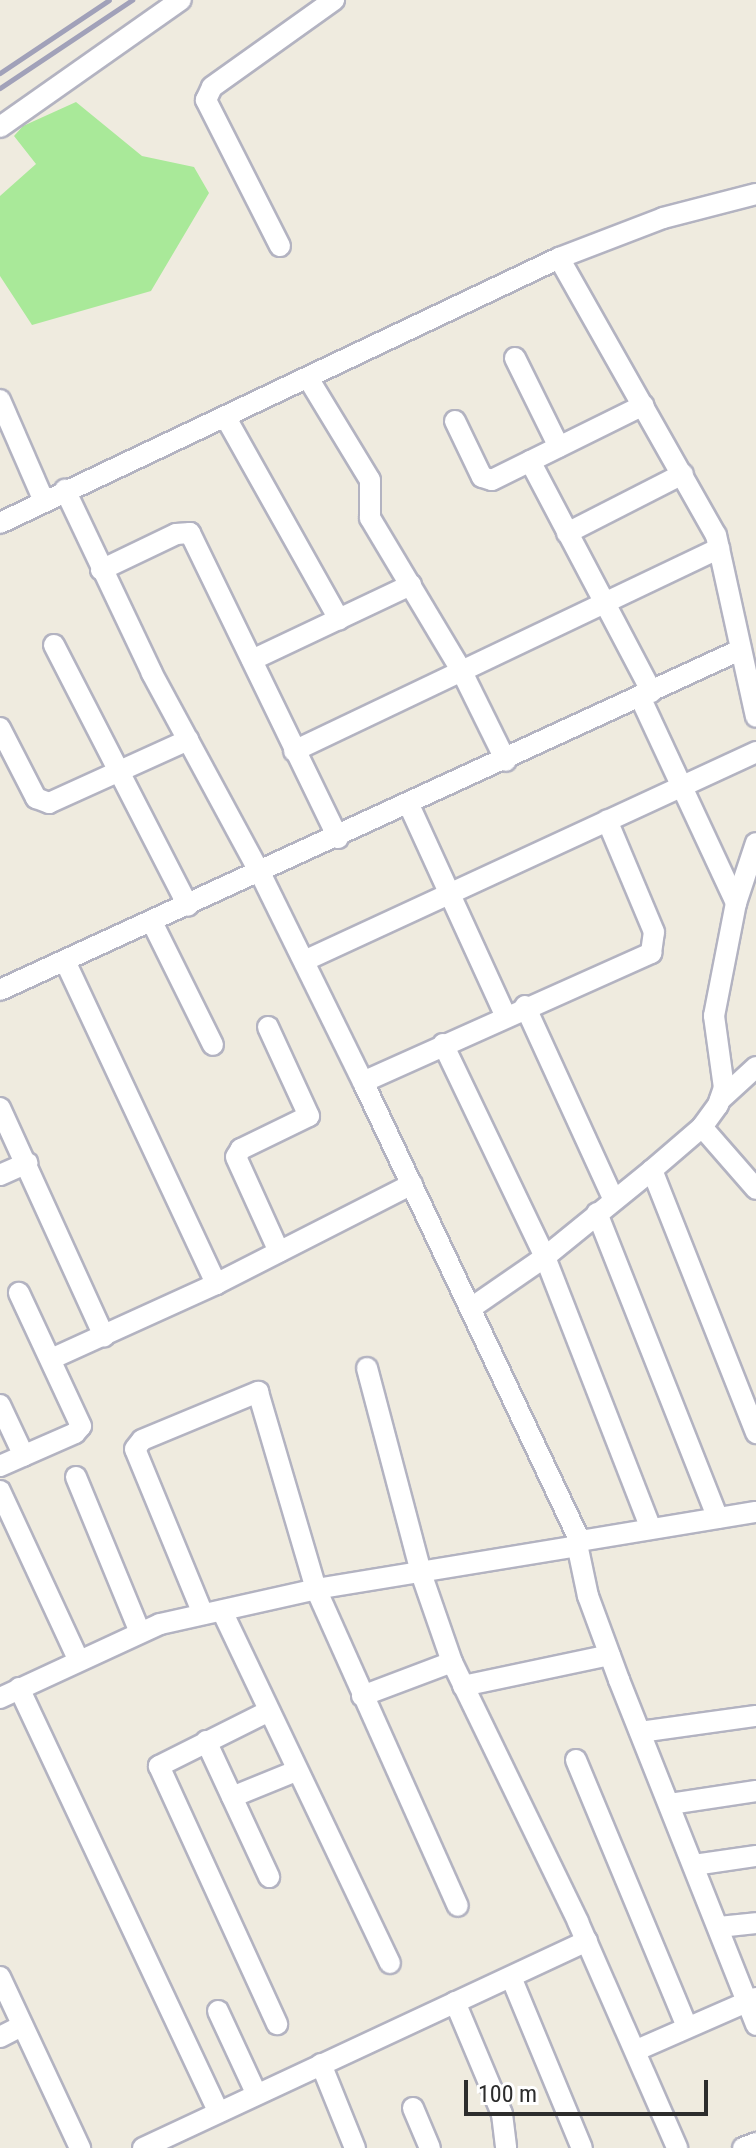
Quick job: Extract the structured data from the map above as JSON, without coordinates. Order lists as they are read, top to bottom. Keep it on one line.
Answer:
{"scale_bar":"100 m"}
